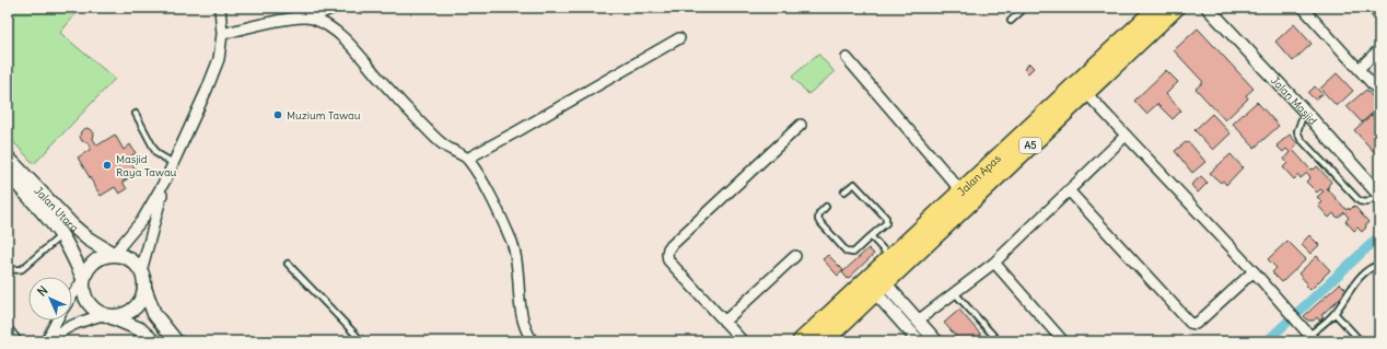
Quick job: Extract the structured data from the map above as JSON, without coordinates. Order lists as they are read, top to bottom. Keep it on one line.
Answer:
{"streets":{"highway":["A5","Jalan Apas"],"main road":["Jalan Utara"],"street":["Jalan Masjid"]},"places":["Muzium Tawau","Masjid Raya Tawau"],"north":"top left"}
